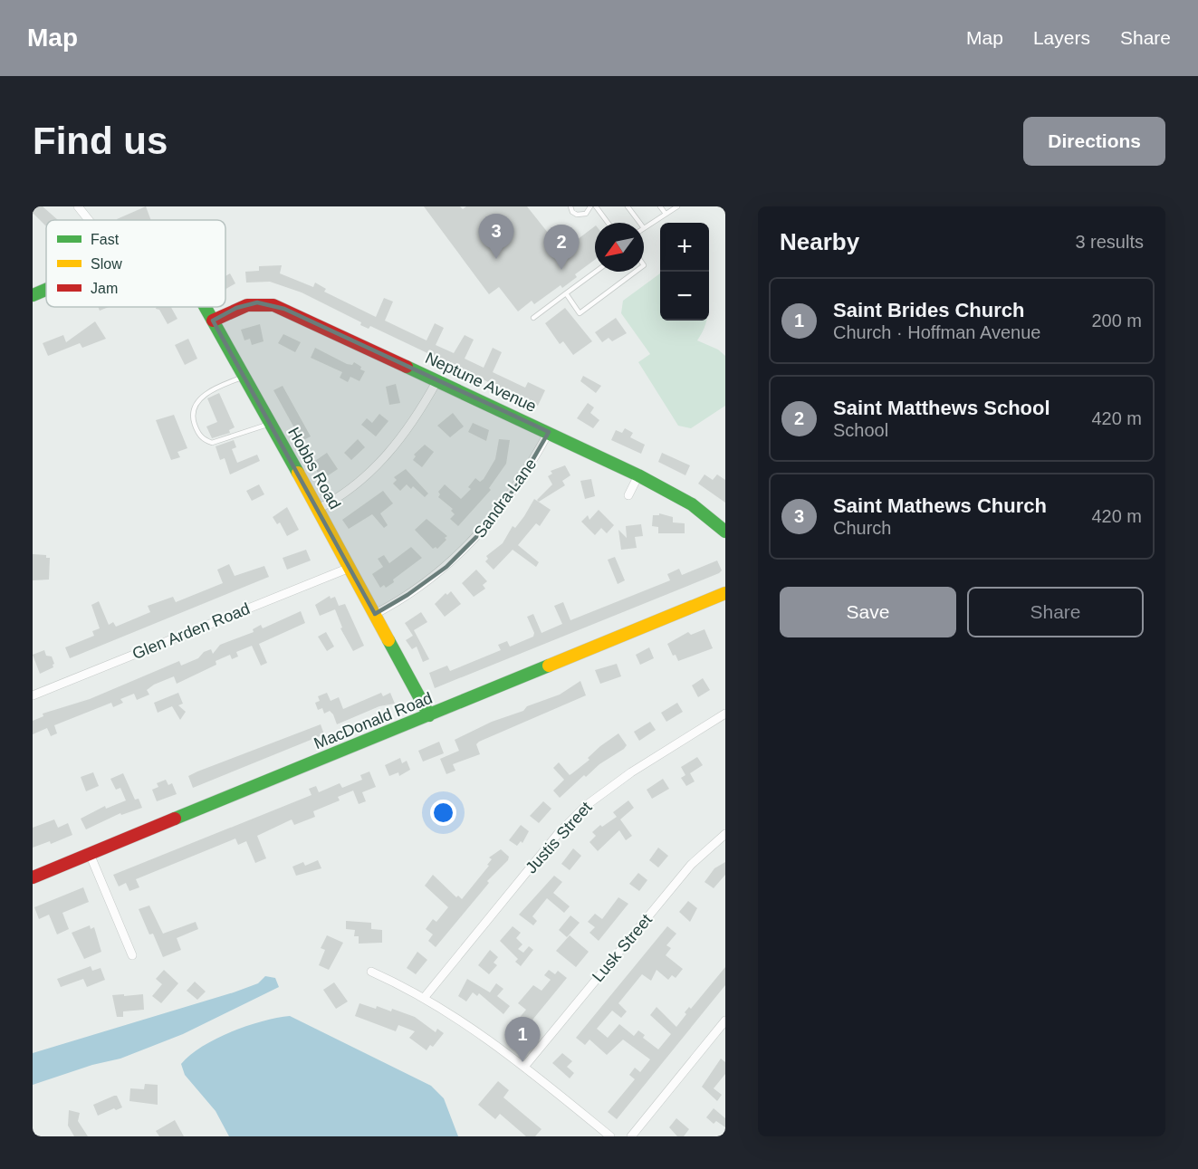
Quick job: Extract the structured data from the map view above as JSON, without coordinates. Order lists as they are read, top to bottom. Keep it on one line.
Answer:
{"streets":{"street":["Neptune Avenue","Hobbs Road","Sandra Lane","Glen Arden Road","MacDonald Road","Justis Street","Lusk Street"]},"crossings":[["Neptune Avenue","Hobbs Road"],["Neptune Avenue","Sandra Lane"],["Hobbs Road","Sandra Lane"],["Hobbs Road","Glen Arden Road"],["Hobbs Road","MacDonald Road"]],"legend":["Fast","Slow","Jam"],"north":"bottom left","page":{"header":"Map","nav":["Map","Layers","Share"],"buttons":["Directions",["Save","Share"]],"title":"Find us","heading":["Nearby","3 results"],"pins":["3","2","1"],"map_buttons":["+","−"],"list":[{"mark":"1","name":"Saint Brides Church","note":"Church · Hoffman Avenue","value":"200 m"},{"mark":"2","name":"Saint Matthews School","note":"School","value":"420 m"},{"mark":"3","name":"Saint Mathews Church","note":"Church","value":"420 m"}]}}
